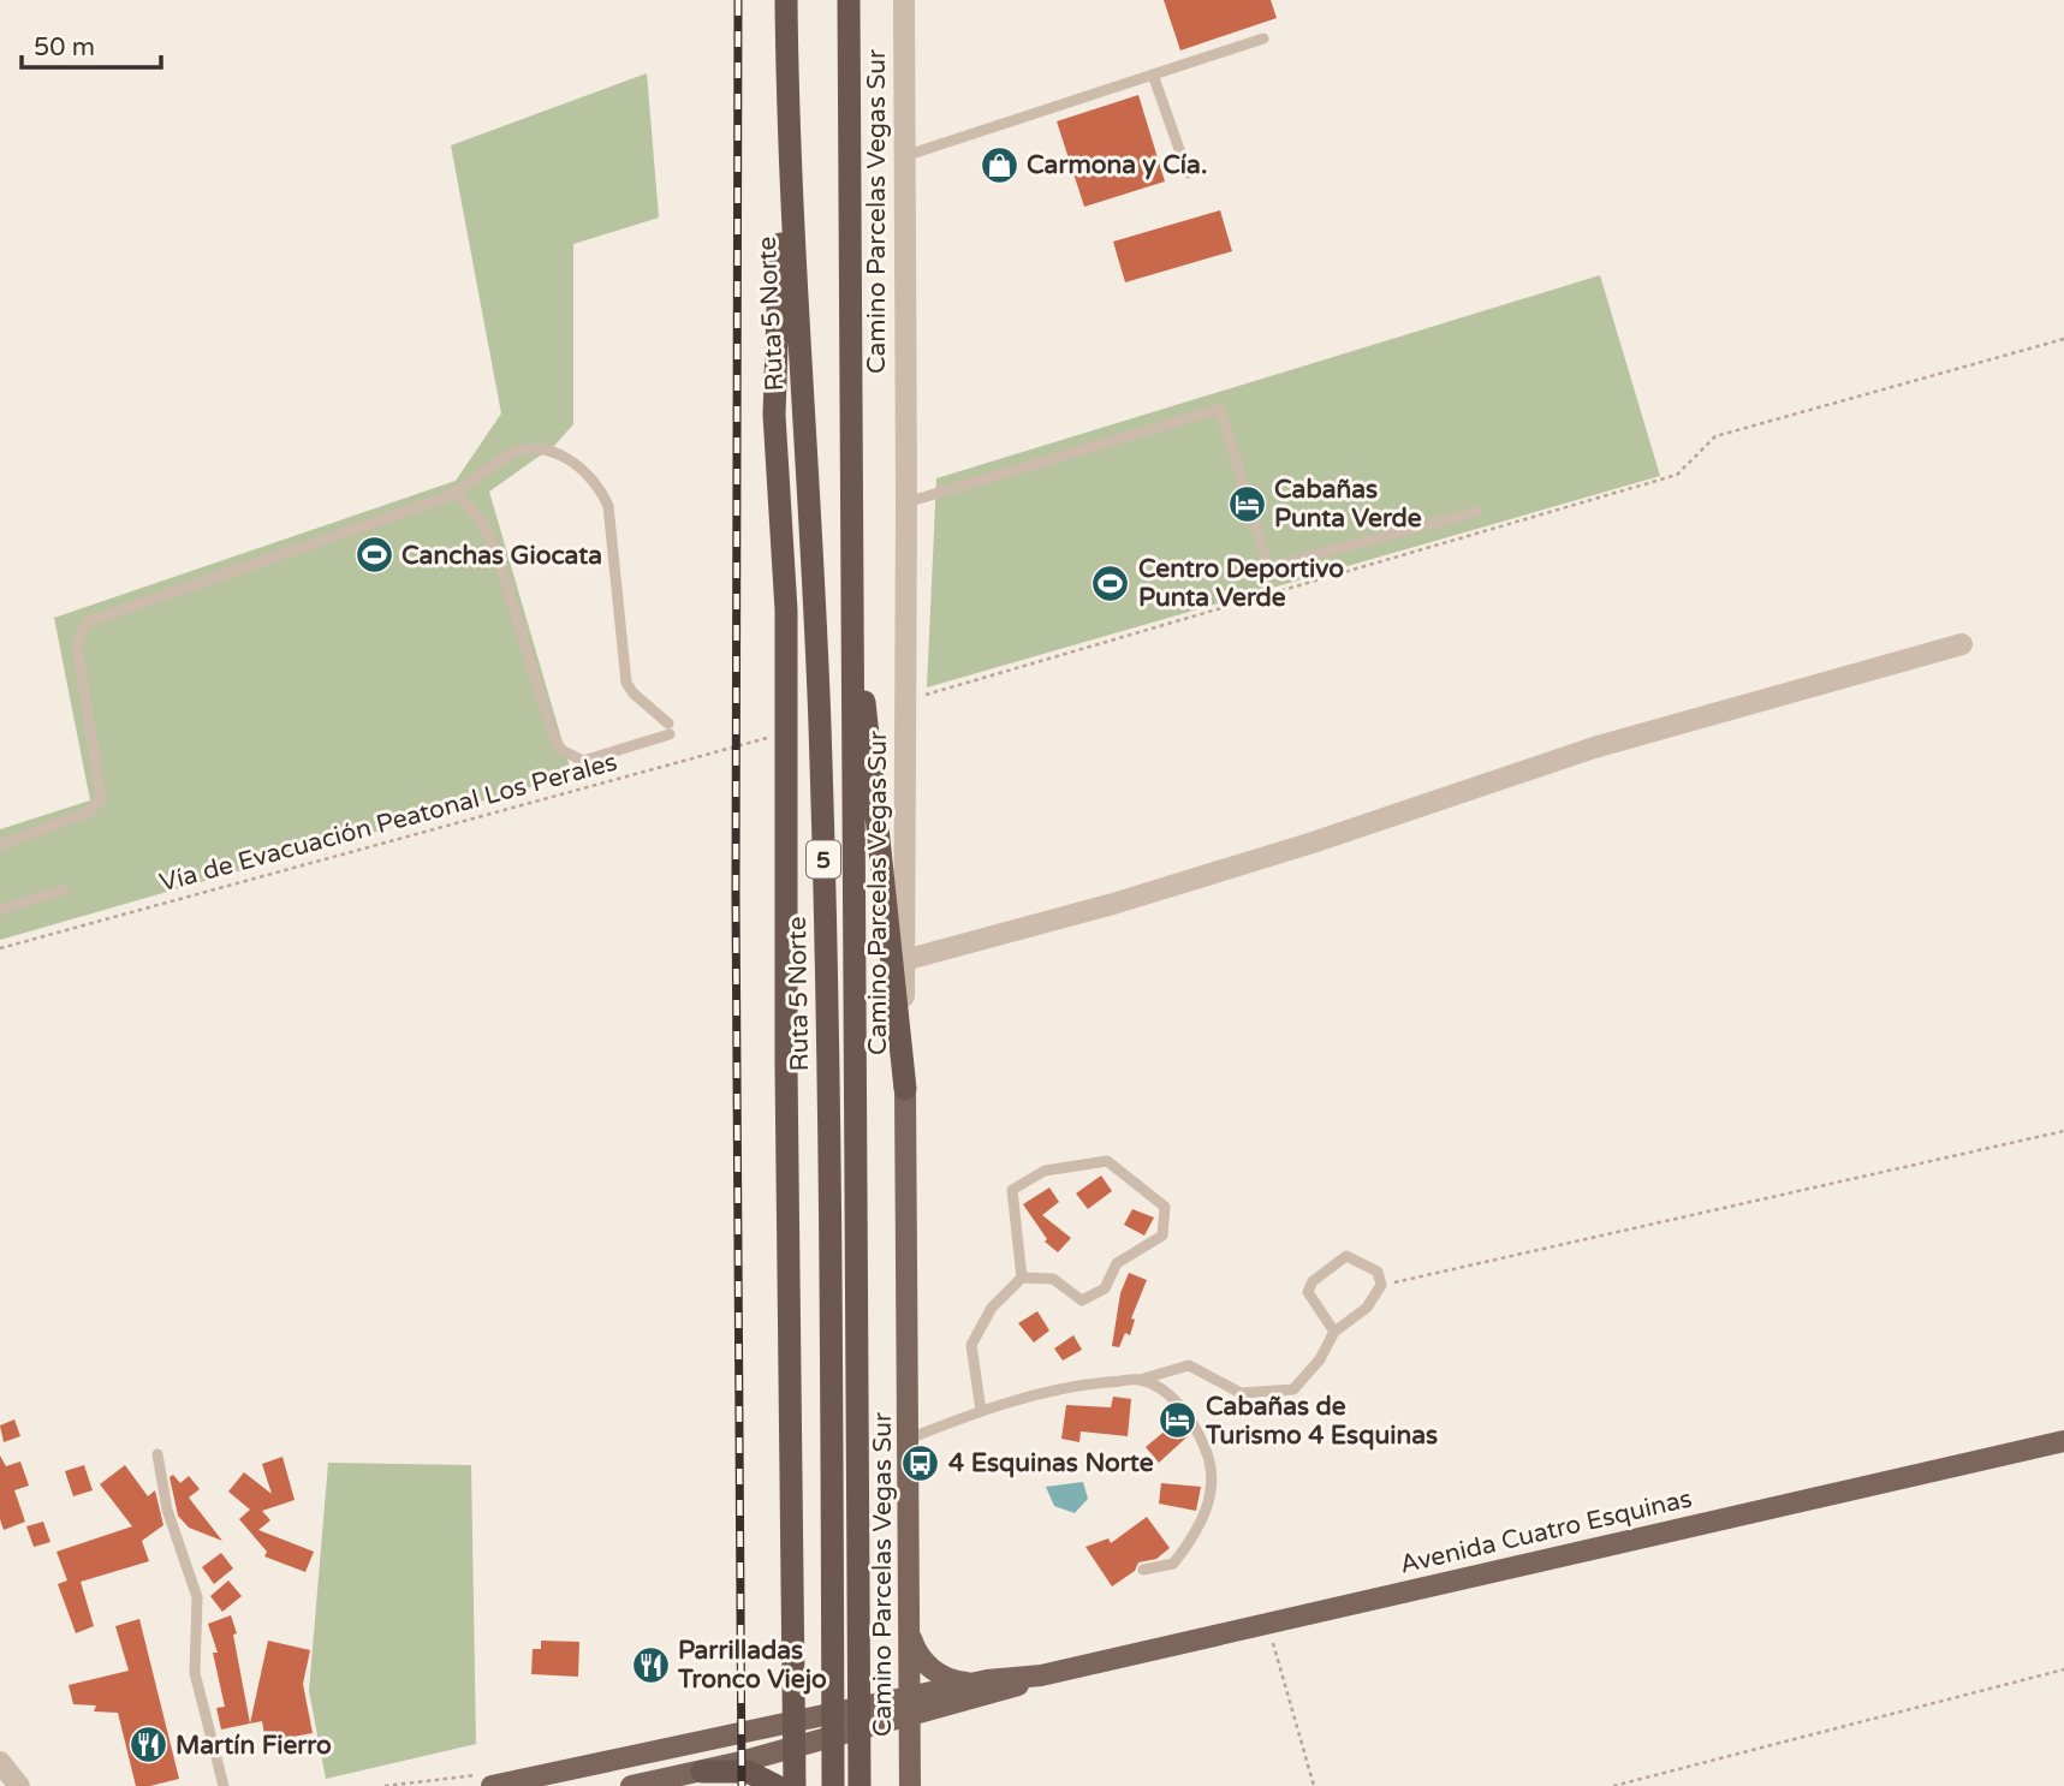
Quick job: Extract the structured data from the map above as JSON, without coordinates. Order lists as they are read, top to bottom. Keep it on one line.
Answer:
{"streets":{"highway":["Ruta 5 Norte","5"],"main road":["Camino Parcelas Vegas Sur","Avenida Cuatro Esquinas"],"path":["Vía de Evacuación Peatonal Los Perales"]},"crossings":[["Camino Parcelas Vegas Sur","Avenida Cuatro Esquinas"]],"places":{"shop":["Carmona y Cía."],"hotel":["Cabañas Punta Verde","Cabañas de Turismo 4 Esquinas"],"sports":["Canchas Giocata","Centro Deportivo Punta Verde"],"bus stop":["4 Esquinas Norte"],"restaurant":["Parrilladas Tronco Viejo","Martín Fierro"]},"scale_bar":"50 m"}
